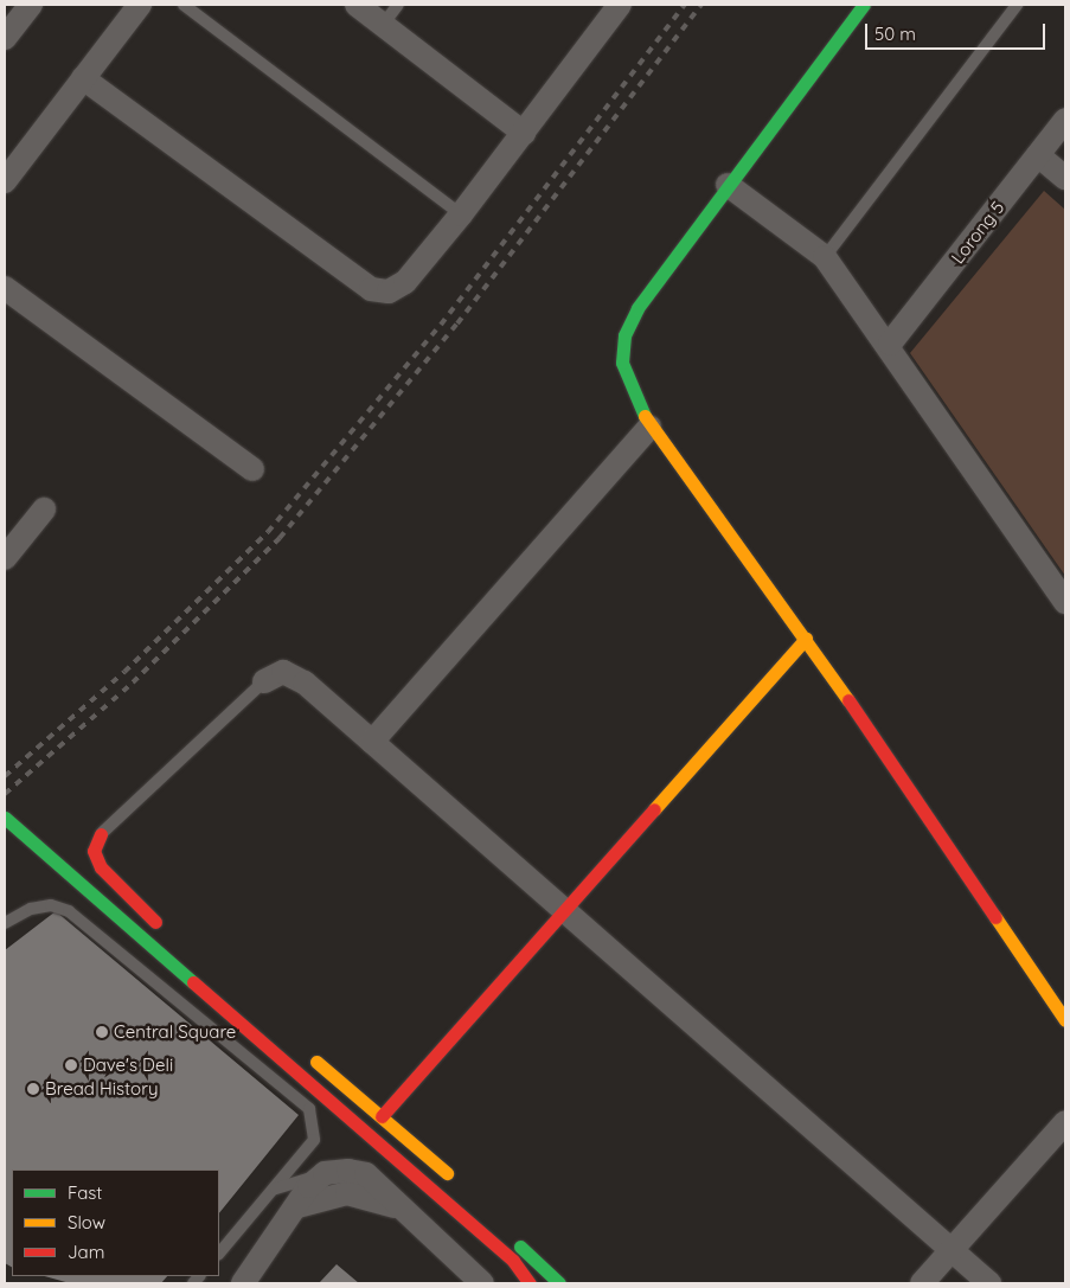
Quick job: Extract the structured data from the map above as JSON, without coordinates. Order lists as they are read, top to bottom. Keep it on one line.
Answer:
{"streets":{"street":["Lorong 5"]},"places":["Central Square","Dave's Deli","Bread History"],"legend":["Fast","Slow","Jam"],"scale_bar":"50 m"}
